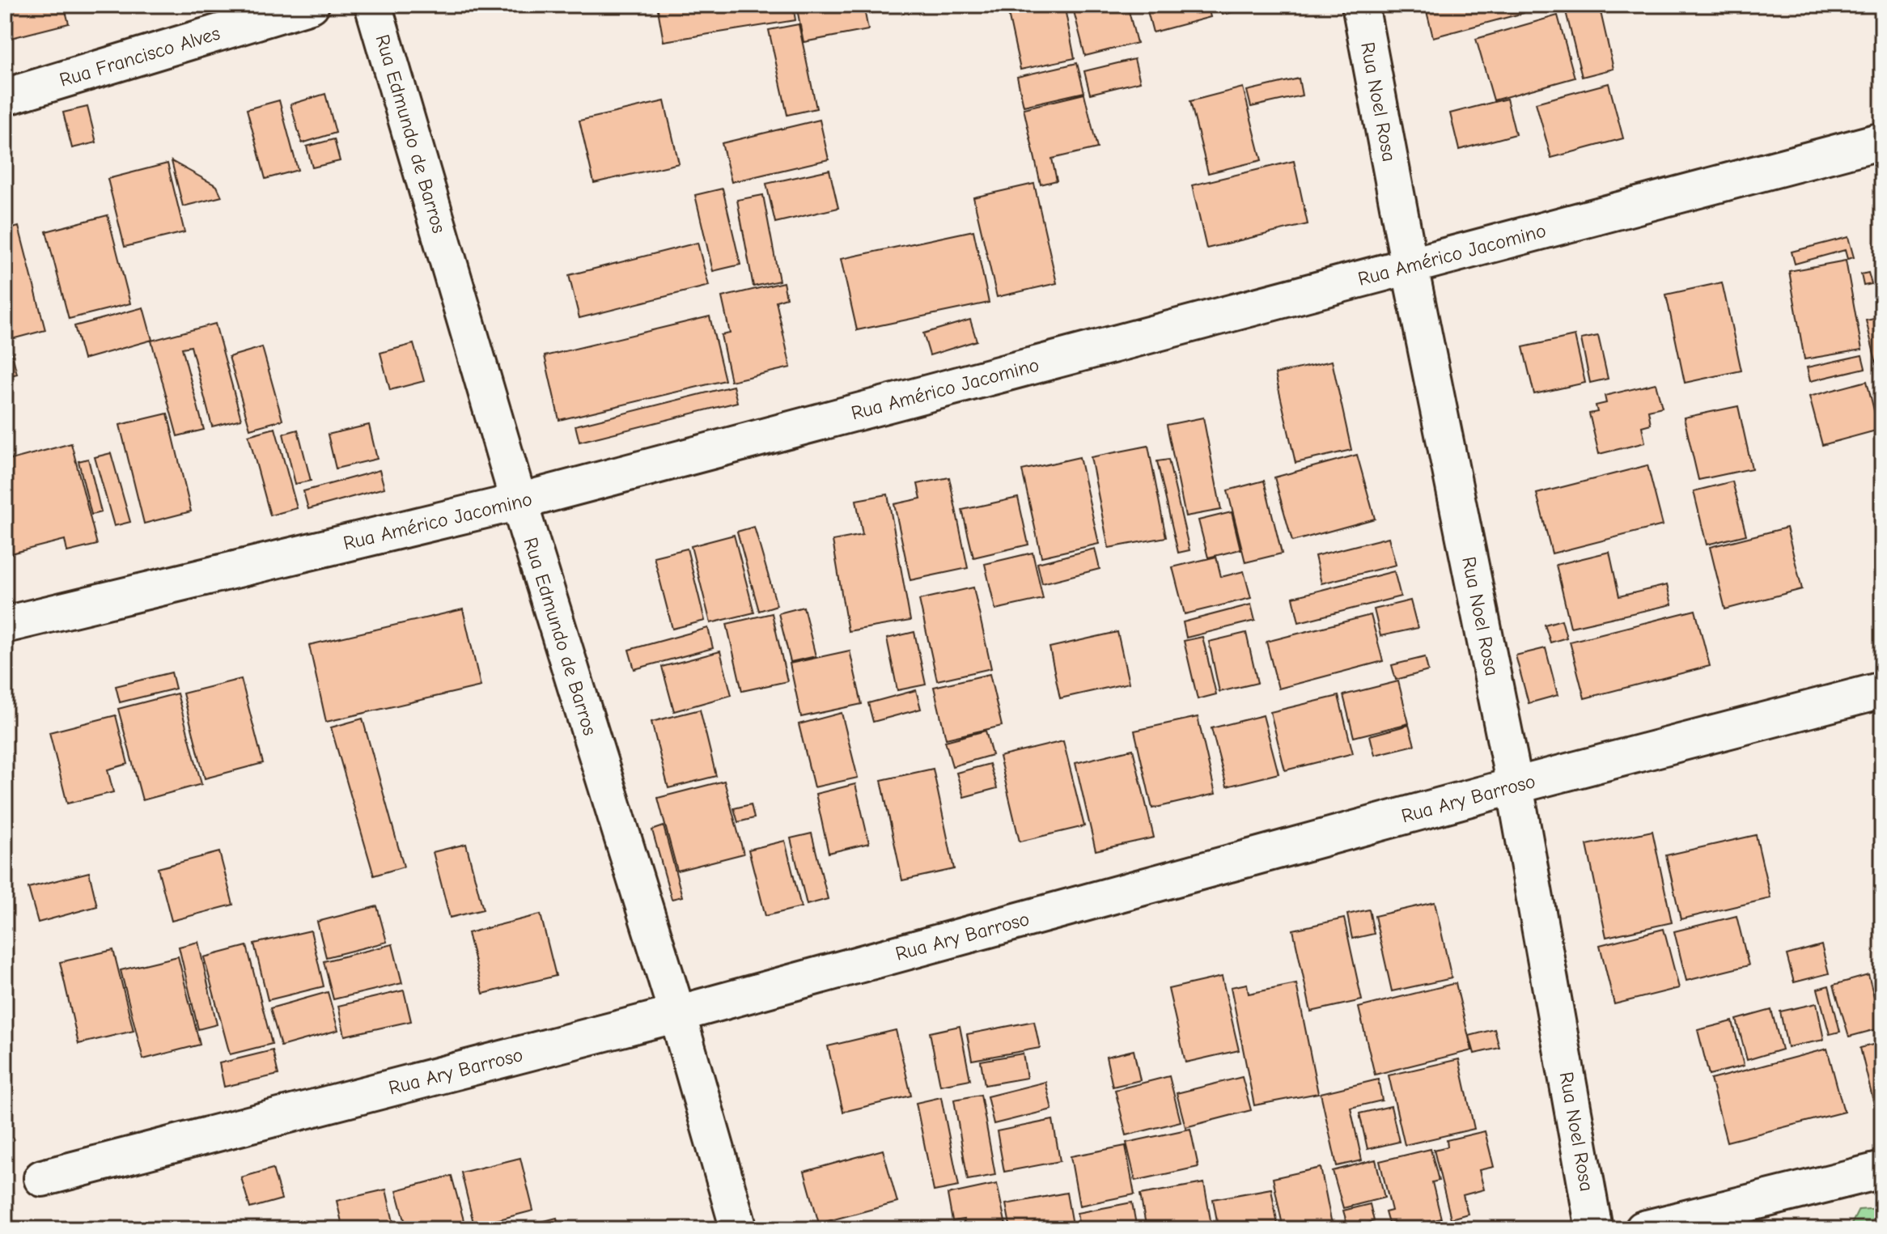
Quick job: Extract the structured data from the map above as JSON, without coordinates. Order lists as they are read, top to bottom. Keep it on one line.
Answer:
{"streets":{"street":["Rua Francisco Alves","Rua Noel Rosa","Rua Edmundo de Barros","Rua Américo Jacomino","Rua Ary Barroso"]},"crossings":[["Rua Noel Rosa","Rua Américo Jacomino"],["Rua Noel Rosa","Rua Ary Barroso"],["Rua Edmundo de Barros","Rua Américo Jacomino"],["Rua Edmundo de Barros","Rua Ary Barroso"]]}
